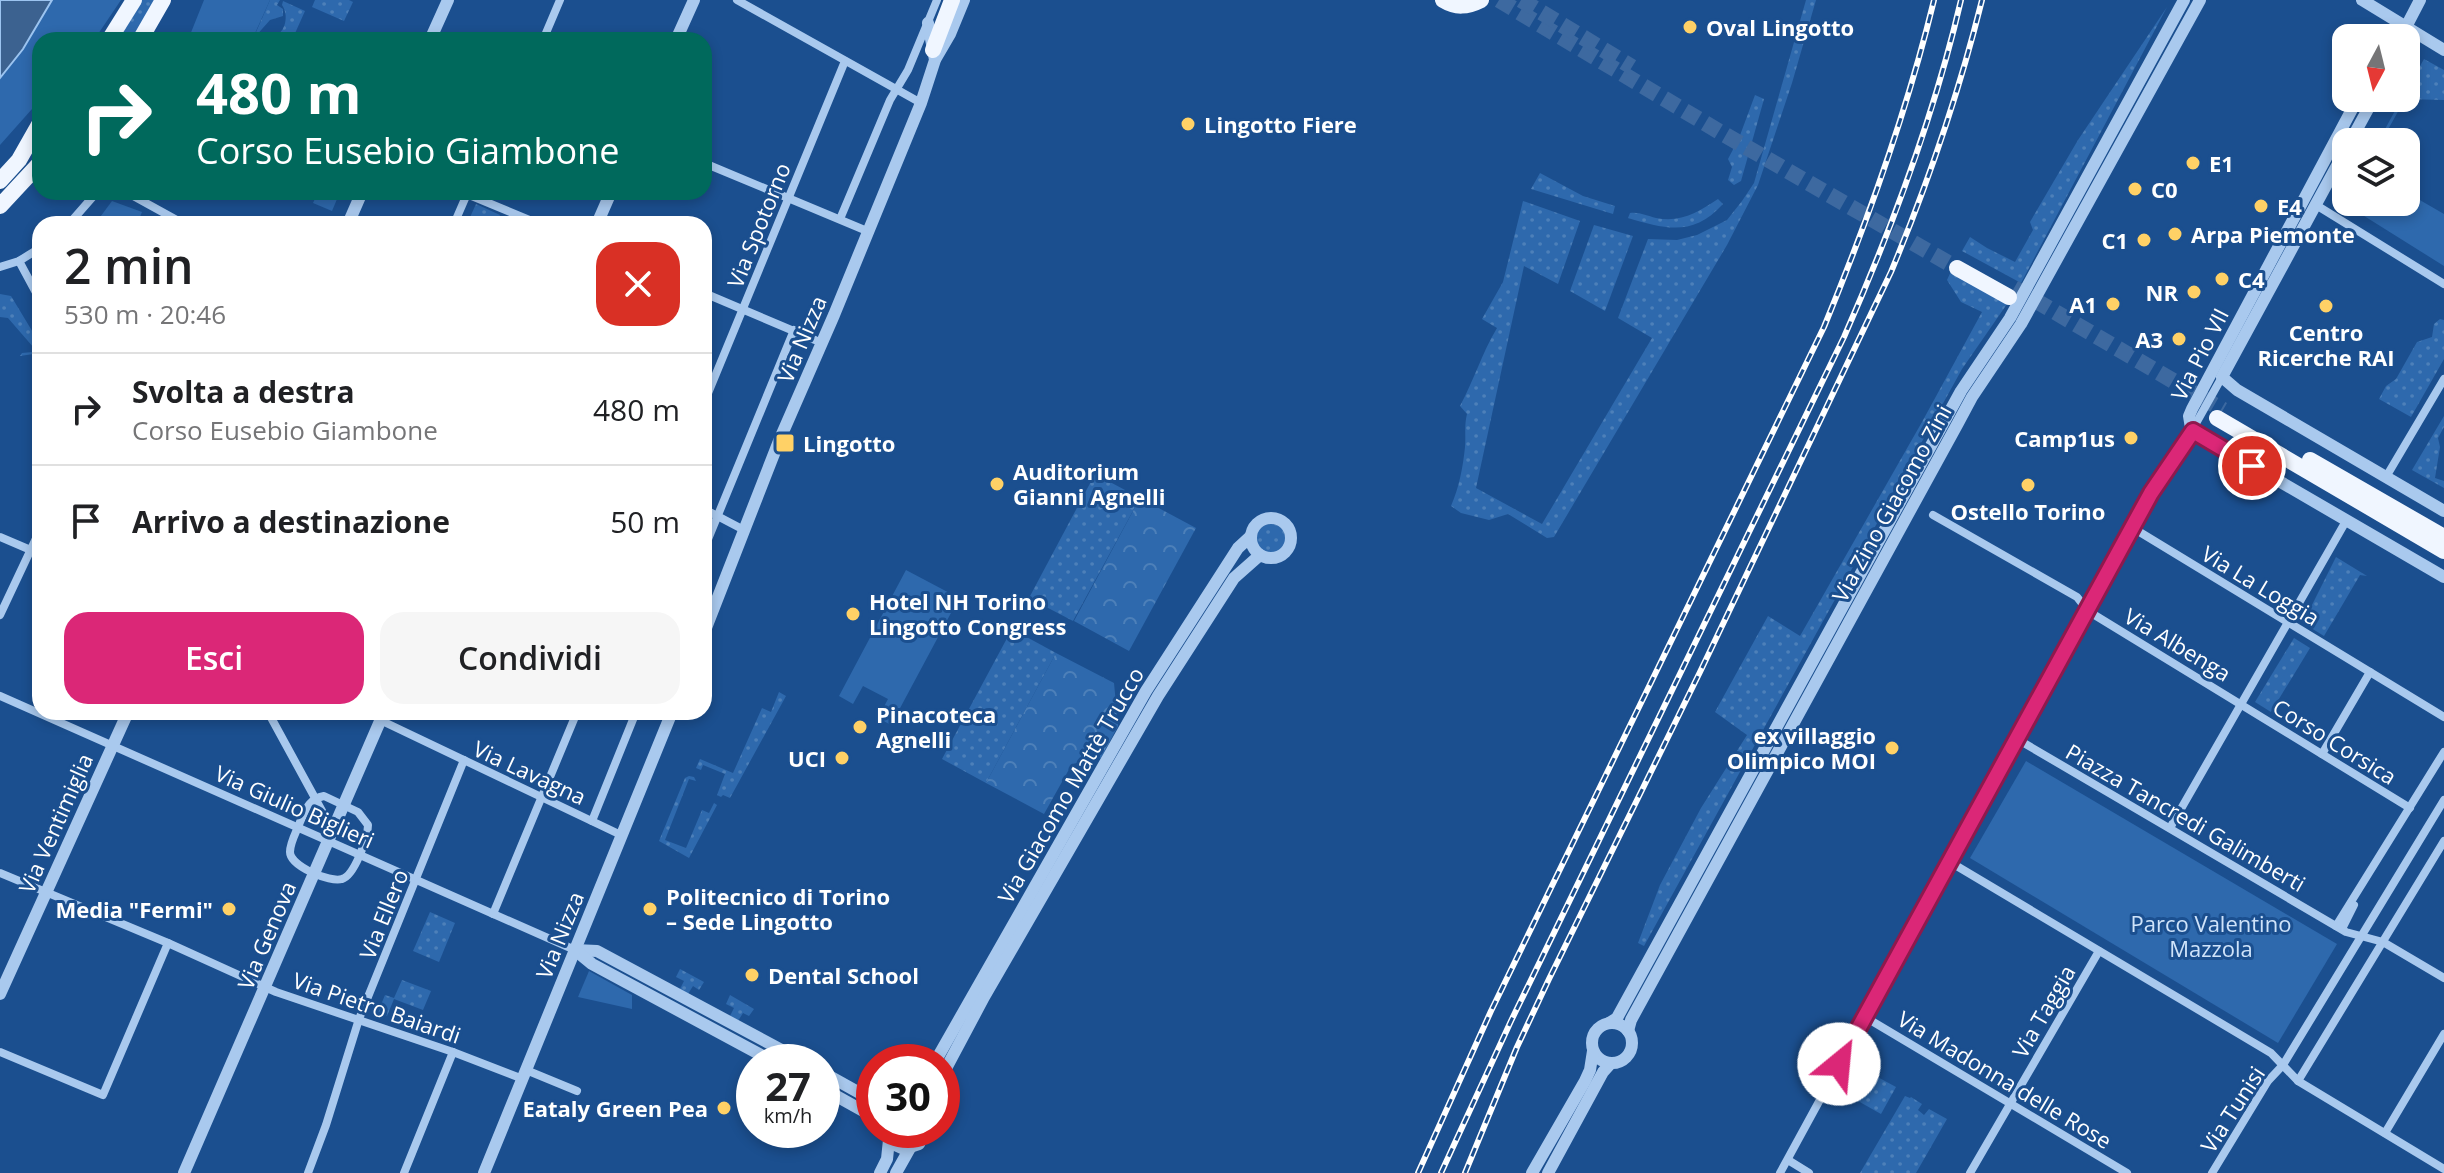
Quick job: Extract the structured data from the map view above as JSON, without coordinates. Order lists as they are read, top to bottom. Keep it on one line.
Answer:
{"streets":{"street":["Via Spotorno","Via Nizza","Via Pio VII","Via Zino Giacomo Zini","Via La Loggia","Via Albenga","Corso Corsica","Via Lavagna","Via Giacomo Mattè Trucco","Via Giulio Biglieri","Piazza Tancredi Galimberti","Via Ventimiglia","Via Ellero","Via Genova","Via Pietro Baiardi","Via Taggia","Via Madonna delle Rose","Via Tunisi"]},"crossings":[["Via Nizza","Via Lavagna"],["Via Nizza","Via Giulio Biglieri"],["Via Nizza","Via Pietro Baiardi"],["Via La Loggia","Via Albenga"],["Via Albenga","Corso Corsica"],["Via Albenga","Piazza Tancredi Galimberti"],["Corso Corsica","Piazza Tancredi Galimberti"],["Via Lavagna","Via Ellero"],["Via Giulio Biglieri","Via Ventimiglia"],["Via Giulio Biglieri","Via Ellero"],["Via Giulio Biglieri","Via Genova"],["Via Ventimiglia","Via Pietro Baiardi"],["Via Ellero","Via Pietro Baiardi"],["Via Genova","Via Pietro Baiardi"],["Via Taggia","Via Madonna delle Rose"]],"parks":["Parco Valentino Mazzola"],"places":{"other":["Oval Lingotto","Lingotto Fiere","E1","C0","E4","Arpa Piemonte","C1","C4","NR","A1","Centro Ricerche RAI","A3","Camp1us","Auditorium Gianni Agnelli","Ostello Torino","Hotel NH Torino Lingotto Congress","Pinacoteca Agnelli","ex villaggio Olimpico MOI","UCI","Media \"Fermi\"","Politecnico di Torino – Sede Lingotto","Dental School","Eataly Green Pea"],"transit":["Lingotto"]},"north":"bottom","page":{"turn":["480 m","Corso Eusebio Giambone"],"heading":["2 min","530 m · 20:46"],"list":[{"name":"Svolta a destra","note":"Corso Eusebio Giambone","value":"480 m"},{"name":"Arrivo a destinazione","value":"50 m"}],"buttons":["Esci","Condividi"],"speed":"27 km/h","limit":"30"}}
